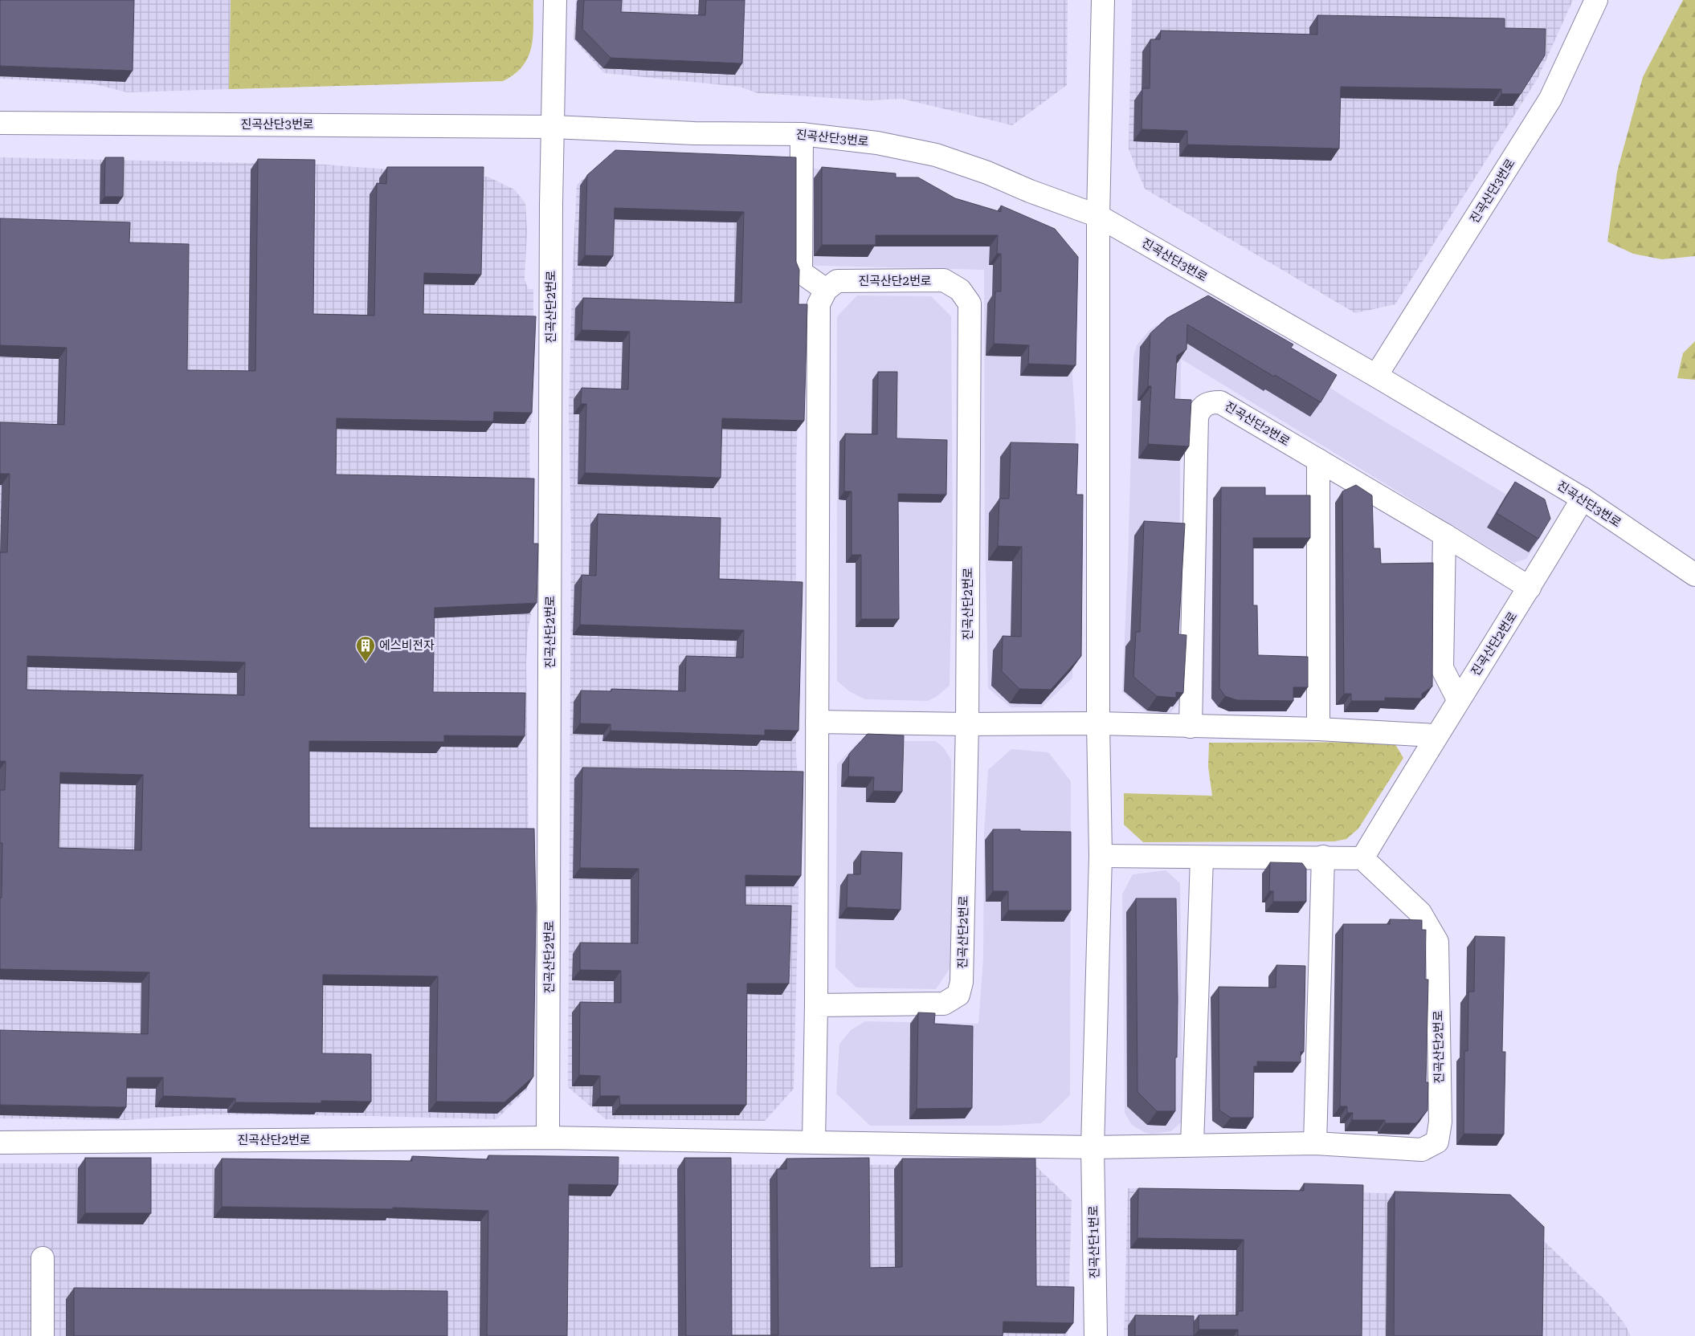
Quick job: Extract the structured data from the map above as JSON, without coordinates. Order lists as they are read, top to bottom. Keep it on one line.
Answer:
{"streets":{"street":["진곡산단3번로","진곡산단2번로","진곡산단1번로"]},"crossings":[["진곡산단3번로","진곡산단2번로"],["진곡산단2번로","진곡산단1번로"]],"places":{"building":["에스비전자"]}}
